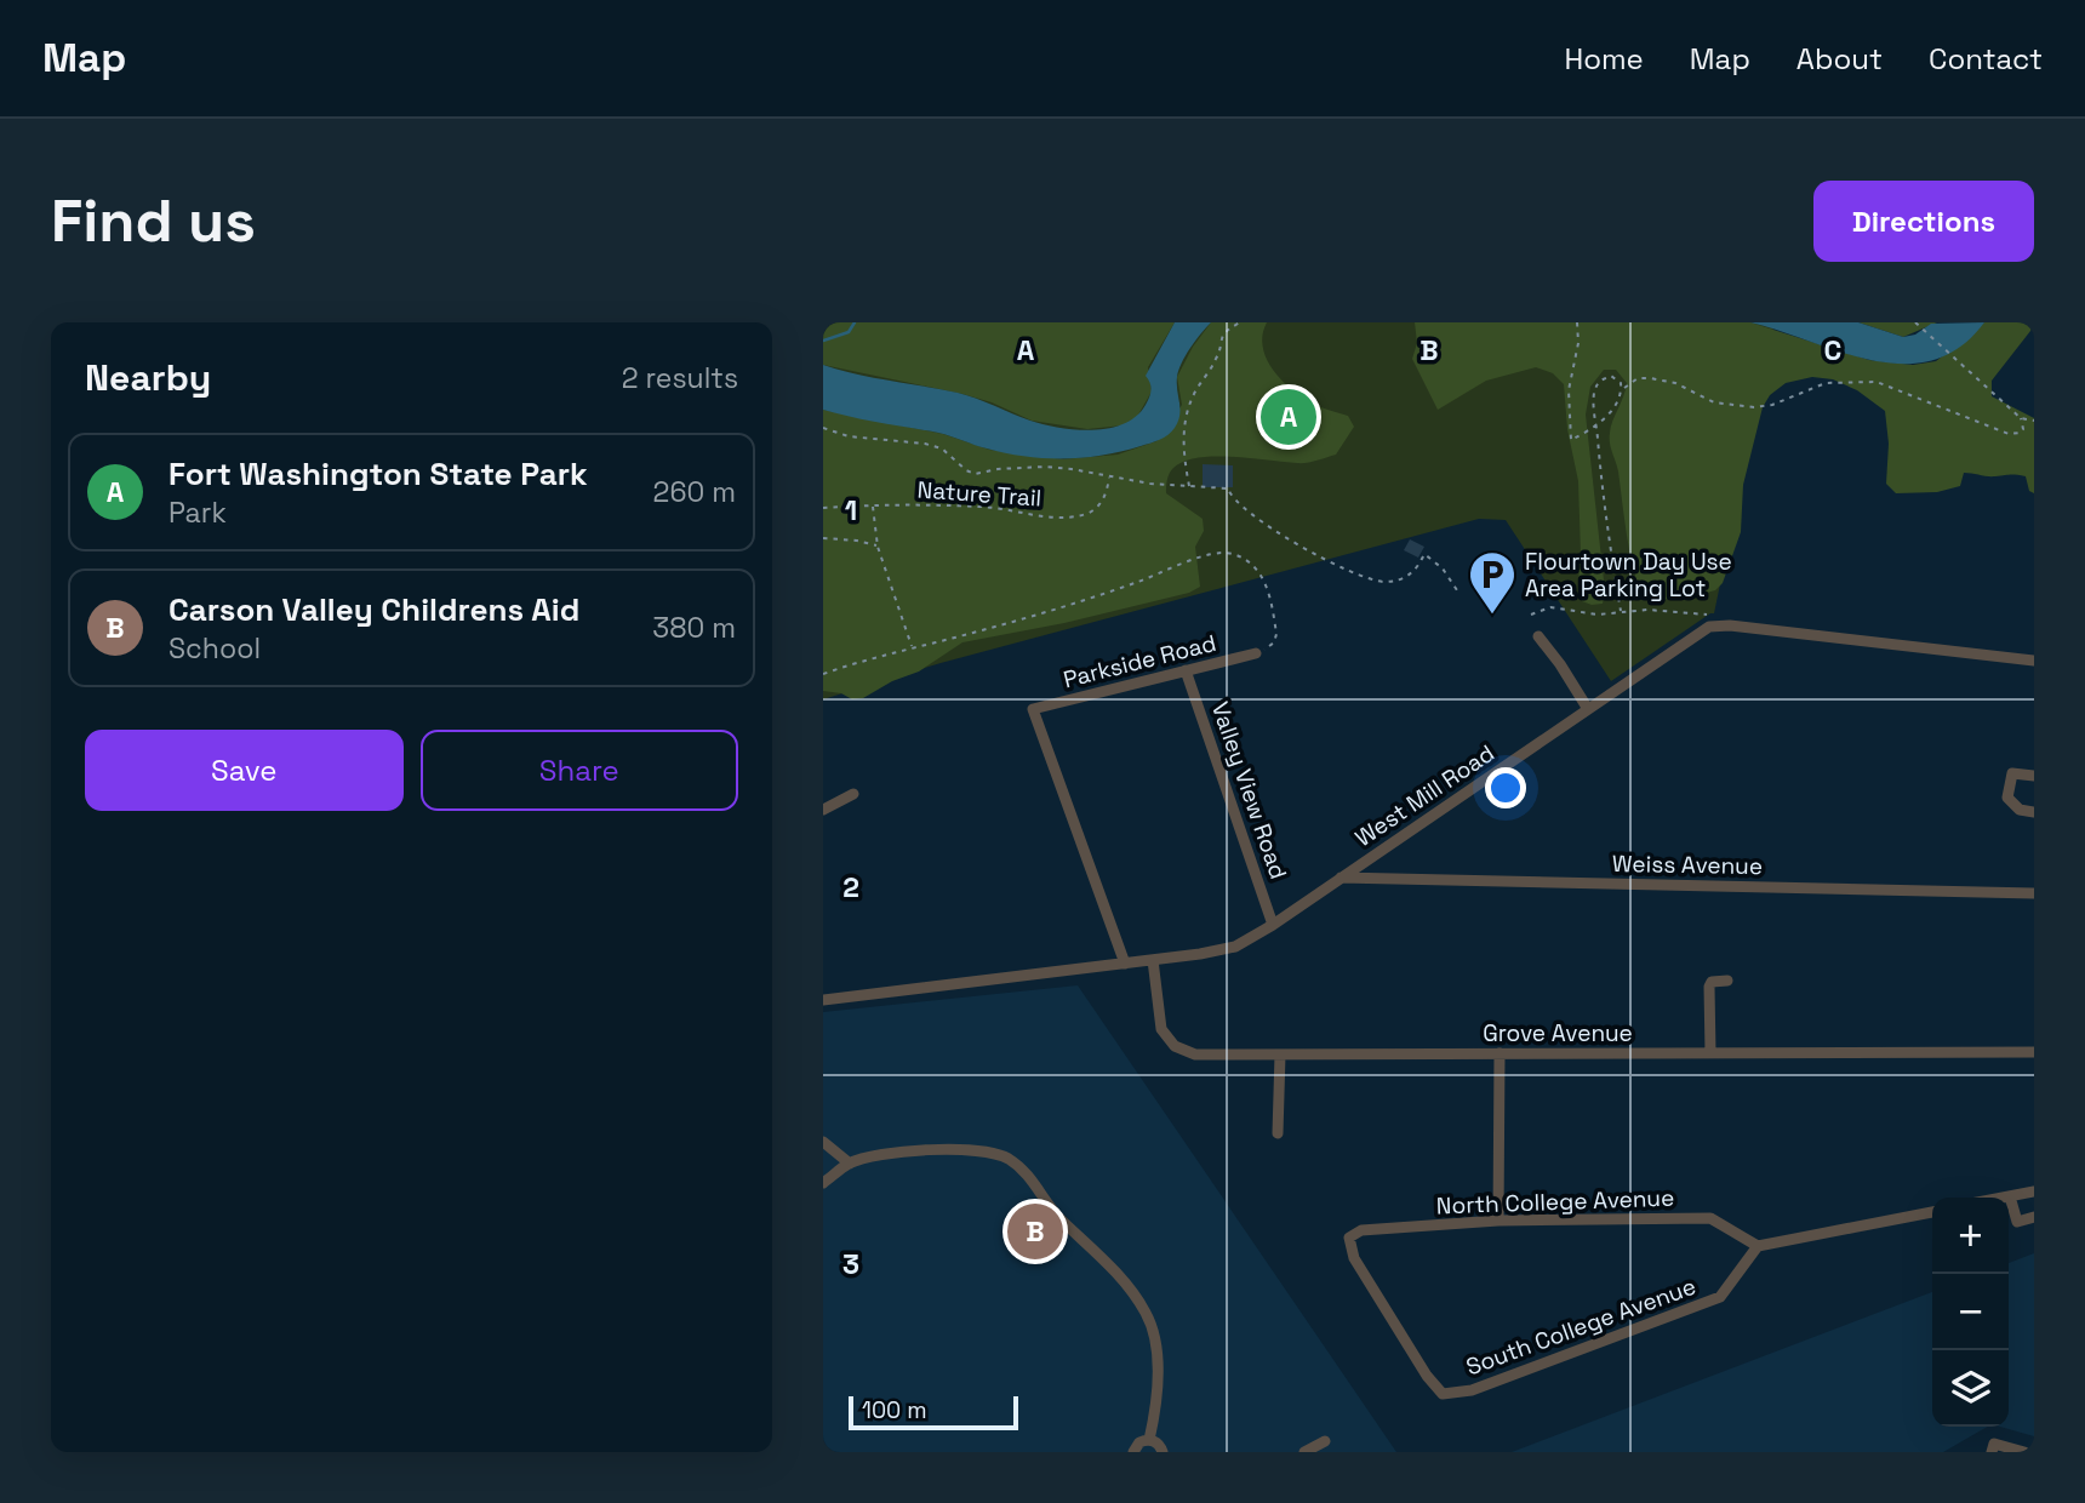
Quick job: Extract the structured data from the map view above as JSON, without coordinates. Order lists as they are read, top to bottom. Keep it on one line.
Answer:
{"streets":{"street":["Parkside Road","Valley View Road","West Mill Road","Weiss Avenue","Grove Avenue","North College Avenue","South College Avenue"],"path":["Nature Trail"]},"crossings":[["Parkside Road","Valley View Road"],["Parkside Road","West Mill Road"],["Valley View Road","West Mill Road"],["West Mill Road","Weiss Avenue"],["West Mill Road","Grove Avenue"],["North College Avenue","South College Avenue"]],"places":{"parking":["Flourtown Day Use Area Parking Lot"]},"scale_bar":"100 m","page":{"header":"Map","nav":["Home","Map","About","Contact"],"buttons":["Directions",["Save","Share"]],"title":"Find us","heading":["Nearby","2 results"],"pins":["A","B"],"list":[{"mark":"A","name":"Fort Washington State Park","note":"Park","value":"260 m"},{"mark":"B","name":"Carson Valley Childrens Aid","note":"School","value":"380 m"}],"map_buttons":["+","−"],"scale":"100 m"},"grid":{"columns":["A","B","C"],"rows":["1","2","3"]}}
